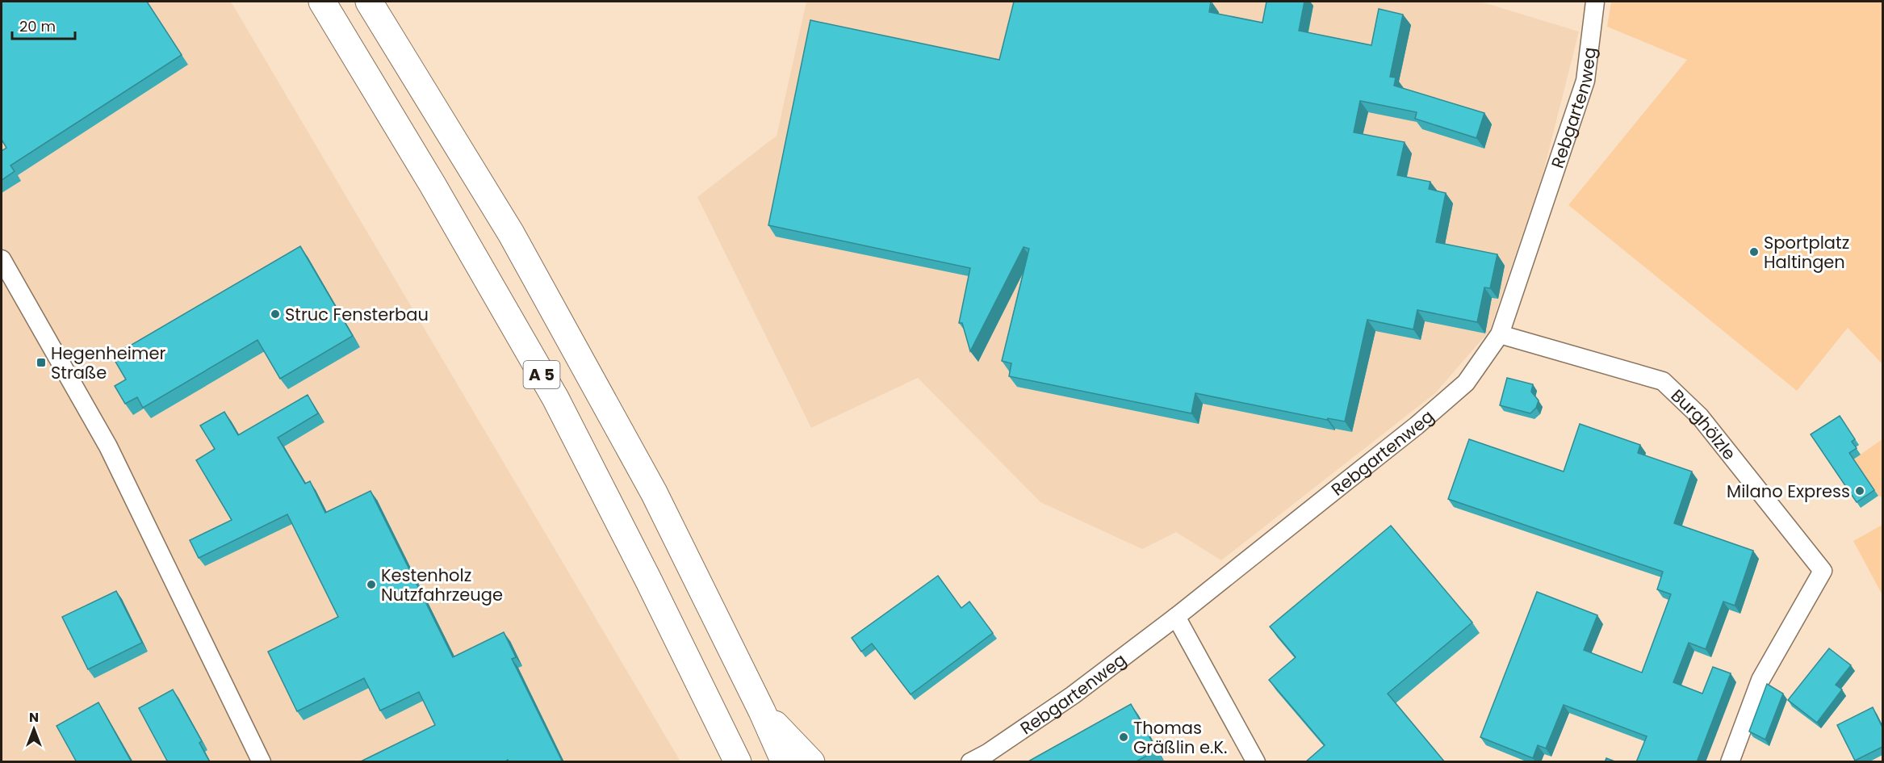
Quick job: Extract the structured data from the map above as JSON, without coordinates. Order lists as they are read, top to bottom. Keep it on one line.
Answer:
{"streets":{"highway":["A 5"],"street":["Rebgartenweg","Burghölzle"]},"crossings":[["Rebgartenweg","Burghölzle"]],"places":{"other":["Sportplatz Haltingen","Struc Fensterbau","Milano Express","Kestenholz Nutzfahrzeuge","Thomas Gräßlin e.K."],"transit":["Hegenheimer Straße"]},"scale_bar":"20 m","north":"top"}
